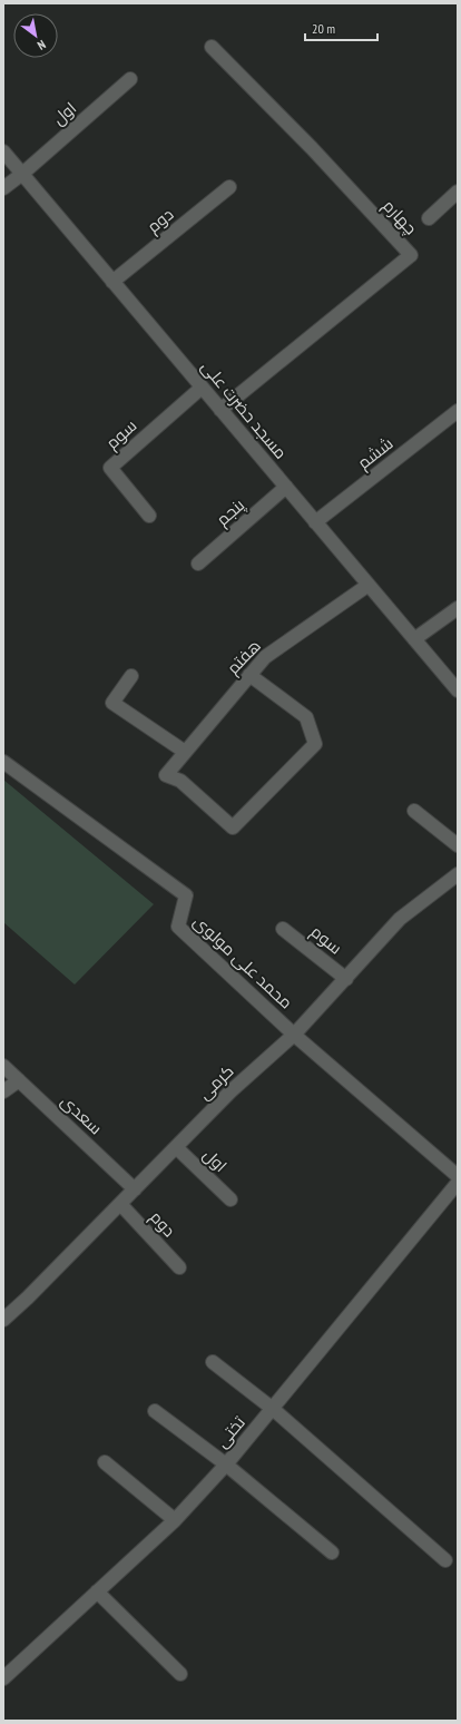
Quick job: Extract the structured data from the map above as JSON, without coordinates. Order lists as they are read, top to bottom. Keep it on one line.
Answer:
{"streets":{"street":["اول","چهارم","دوم","مسجد حضرت علی","سوم","ششم","پنجم","هفتم","محمد علی مولوی","کرمی","سعدی","تختی"]},"crossings":[["اول","مسجد حضرت علی"],["اول","کرمی"],["چهارم","مسجد حضرت علی"],["دوم","مسجد حضرت علی"],["دوم","کرمی"],["مسجد حضرت علی","سوم"],["مسجد حضرت علی","ششم"],["مسجد حضرت علی","پنجم"],["مسجد حضرت علی","هفتم"],["سوم","کرمی"],["محمد علی مولوی","کرمی"],["کرمی","سعدی"]],"scale_bar":"20 m","north":"bottom right"}
